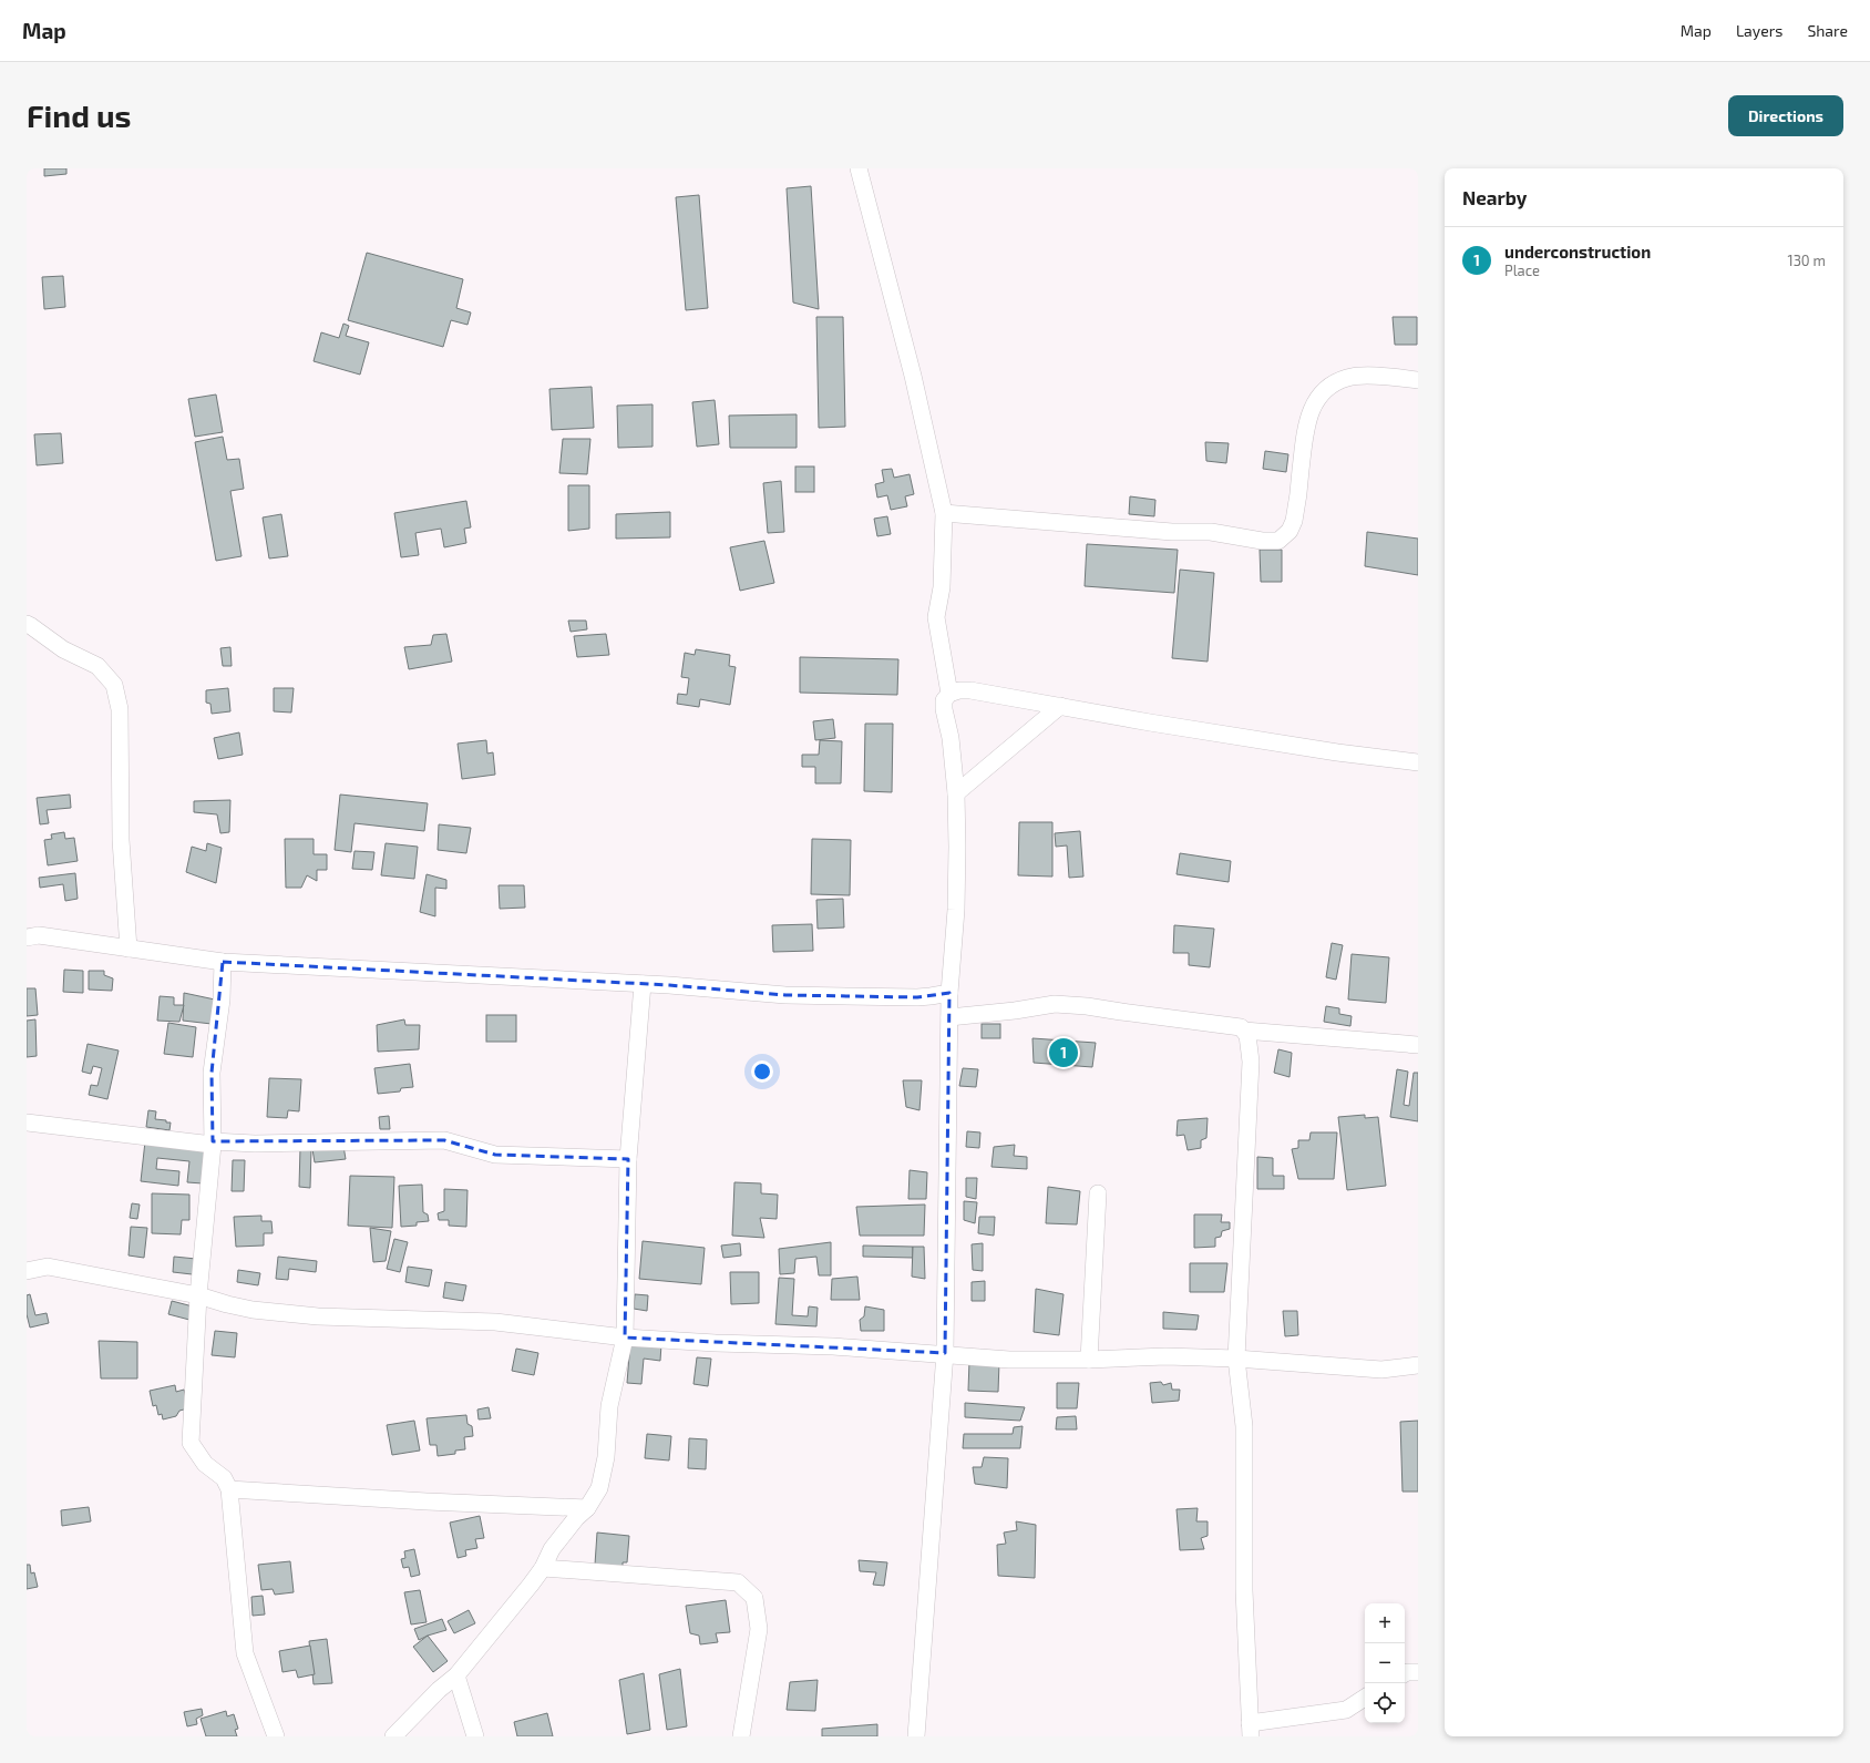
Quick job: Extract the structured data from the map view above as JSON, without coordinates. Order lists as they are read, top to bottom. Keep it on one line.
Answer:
{"page":{"header":"Map","nav":["Map","Layers","Share"],"buttons":"Directions","title":"Find us","heading":"Nearby","list":[{"mark":"1","name":"underconstruction","note":"Place","value":"130 m"}],"pins":"1","map_buttons":["+","−"]}}
